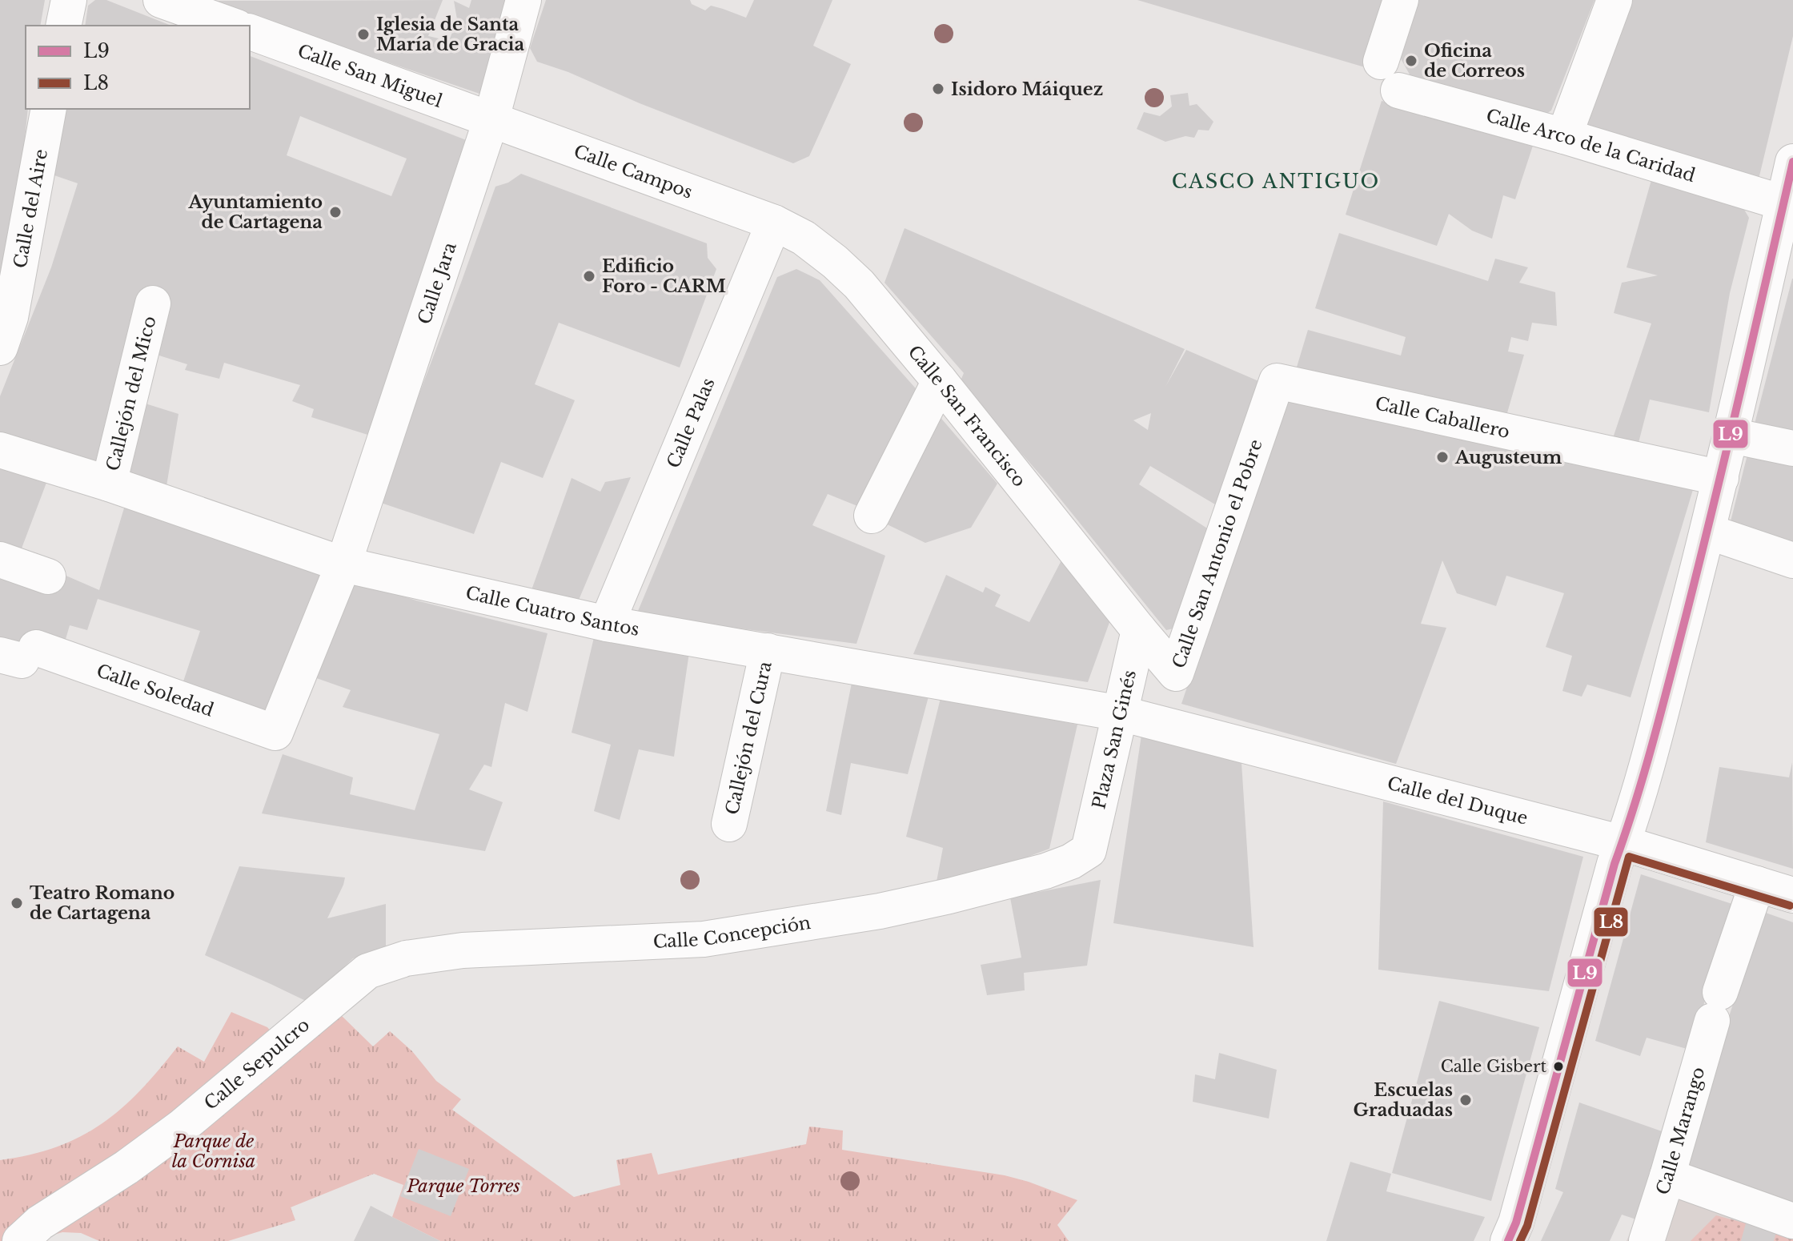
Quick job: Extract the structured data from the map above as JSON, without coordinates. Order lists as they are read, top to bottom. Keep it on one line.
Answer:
{"streets":{"street":["Calle San Miguel","Calle Arco de la Caridad","Calle Campos","Calle del Aire","Calle Jara","Callejón del Mico","Calle San Francisco","Calle Caballero","Calle Palas","Calle San Antonio el Pobre","Calle Cuatro Santos","Calle Soledad","Callejón del Cura","Plaza San Ginés","Calle del Duque","Calle Concepción","Calle Sepulcro","Calle Marango"]},"crossings":[["Calle San Miguel","Calle Campos"],["Calle San Miguel","Calle Jara"],["Calle Campos","Calle Jara"],["Calle Campos","Calle San Francisco"],["Calle Campos","Calle Palas"],["Calle Jara","Calle Cuatro Santos"],["Calle Jara","Calle Soledad"],["Callejón del Mico","Calle Cuatro Santos"],["Calle San Francisco","Calle Palas"],["Calle San Francisco","Calle San Antonio el Pobre"],["Calle San Francisco","Plaza San Ginés"],["Calle Caballero","Calle San Antonio el Pobre"],["Calle Palas","Calle Cuatro Santos"],["Calle San Antonio el Pobre","Plaza San Ginés"],["Calle Cuatro Santos","Callejón del Cura"],["Calle Cuatro Santos","Plaza San Ginés"],["Calle Cuatro Santos","Calle del Duque"],["Plaza San Ginés","Calle del Duque"],["Plaza San Ginés","Calle Concepción"],["Calle del Duque","Calle Marango"],["Calle Concepción","Calle Sepulcro"]],"districts":["CASCO ANTIGUO"],"parks":["Parque de la Cornisa","Parque Torres"],"places":["Iglesia de Santa María de Gracia","Oficina de Correos","Isidoro Máiquez","Ayuntamiento de Cartagena","Edificio Foro - CARM","Augusteum","Teatro Romano de Cartagena","Calle Gisbert","Escuelas Graduadas"],"lines":["transit line L9","transit line L8"],"legend":["L9","L8"]}
